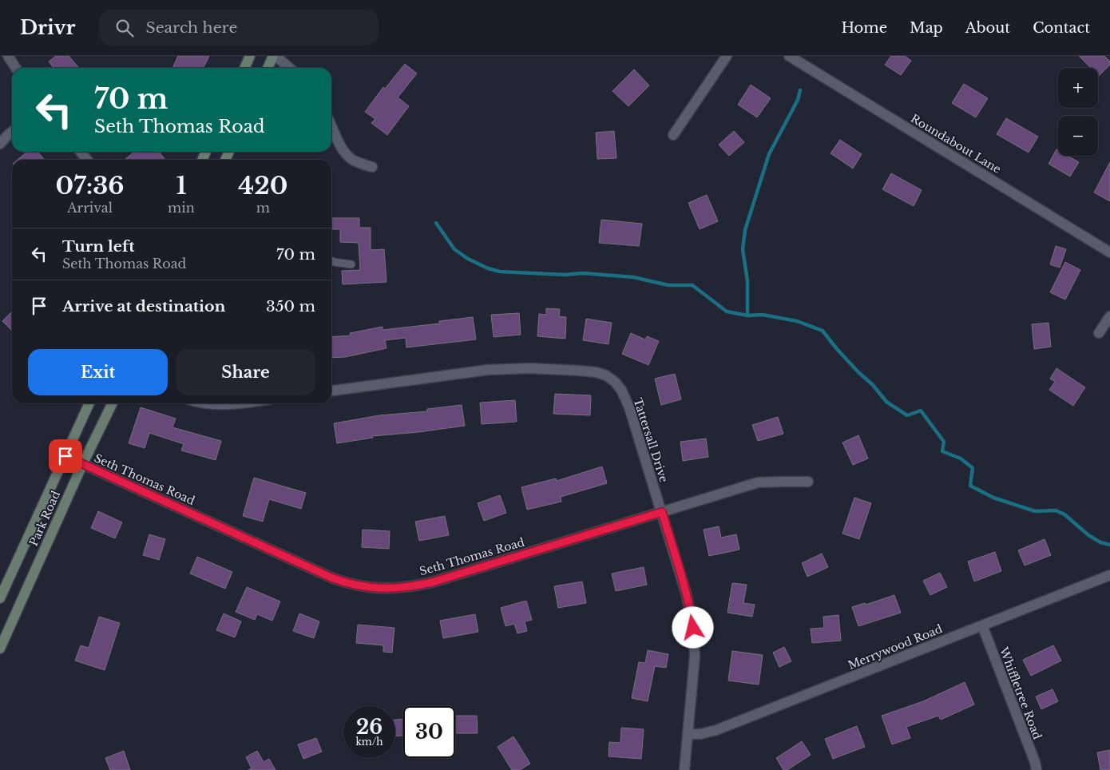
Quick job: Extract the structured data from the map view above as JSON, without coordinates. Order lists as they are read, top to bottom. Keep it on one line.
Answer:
{"streets":{"main road":["Park Road"],"street":["Roundabout Lane","Tattersall Drive","Seth Thomas Road","Merrywood Road","Whiffletree Road"]},"crossings":[["Tattersall Drive","Seth Thomas Road"],["Tattersall Drive","Merrywood Road"],["Seth Thomas Road","Park Road"],["Merrywood Road","Whiffletree Road"]],"page":{"header":"Drivr","search":"Search here","nav":["Home","Map","About","Contact"],"map_buttons":["+","−"],"turn":["70 m","Seth Thomas Road"],"eta":["07:36","Arrival","1","min","420","m"],"list":[{"name":"Turn left","note":"Seth Thomas Road","value":"70 m"},{"name":"Arrive at destination","value":"350 m"}],"buttons":["Exit","Share"],"speed":"26 km/h","limit":"30"}}
